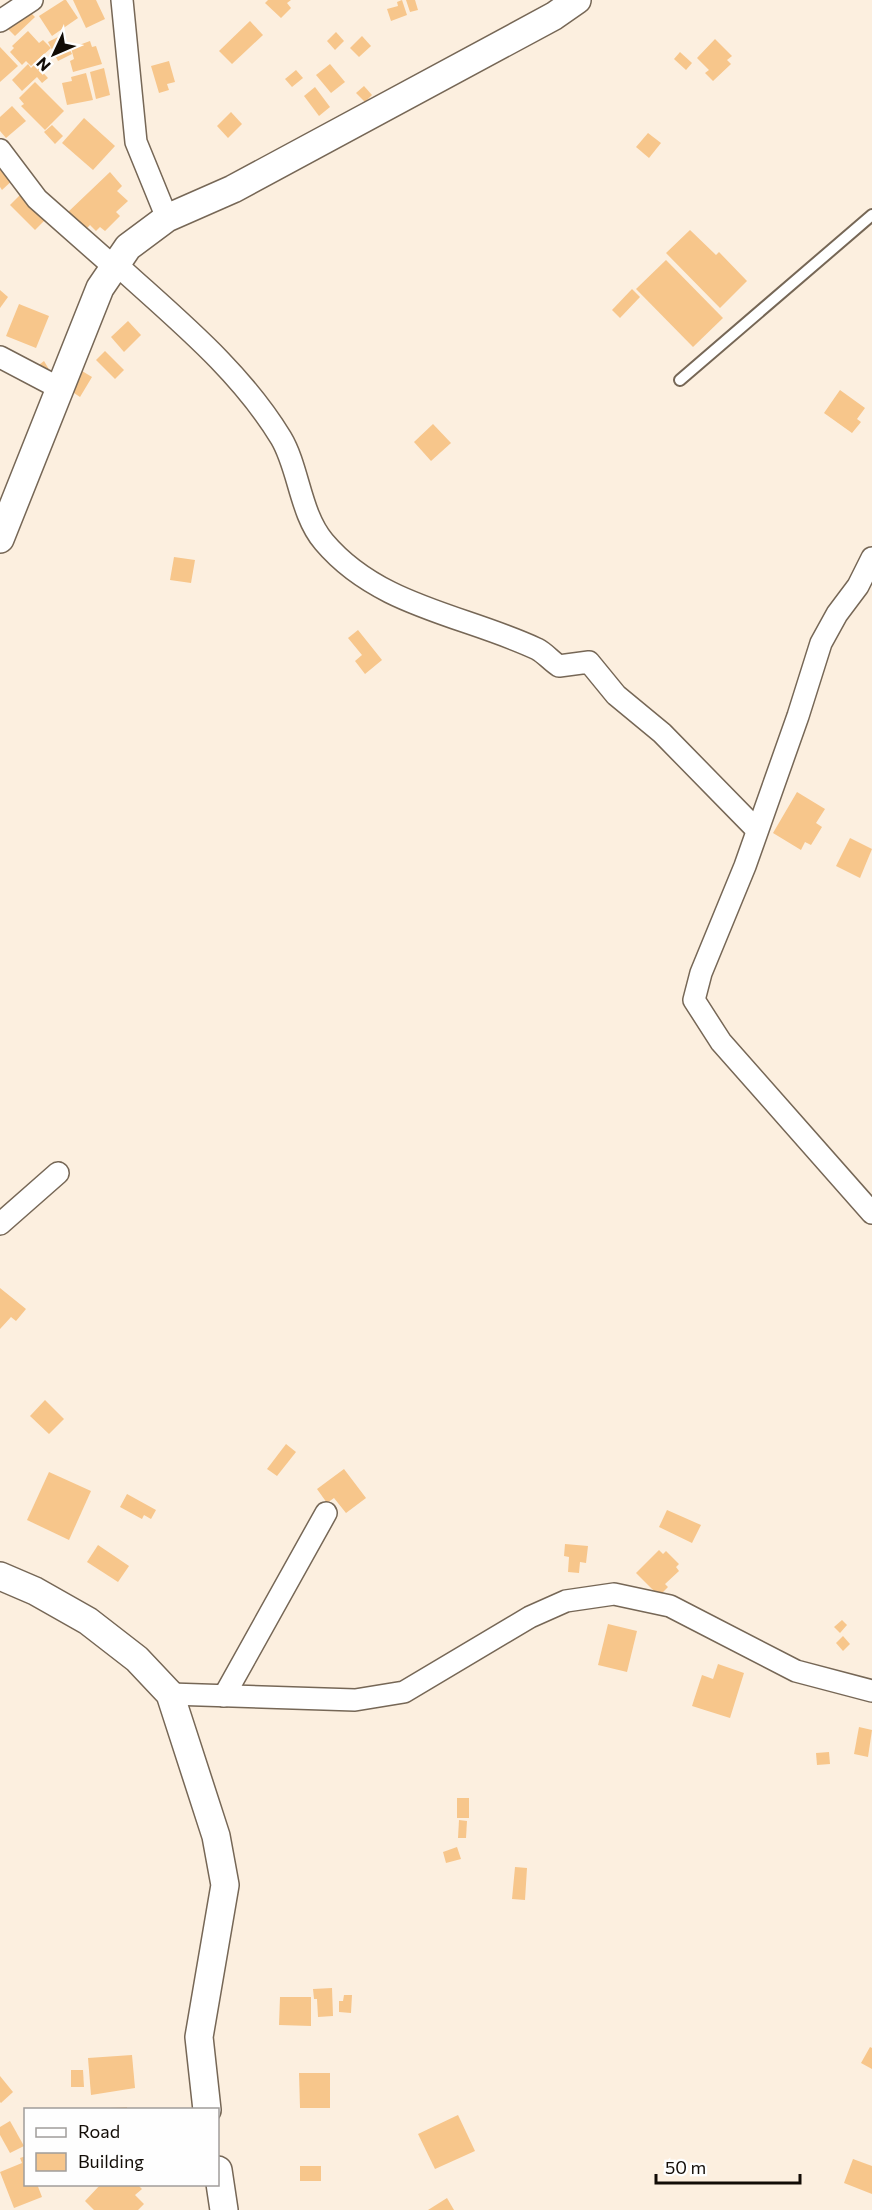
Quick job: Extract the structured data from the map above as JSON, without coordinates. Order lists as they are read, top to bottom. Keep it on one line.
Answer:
{"legend":["Road","Building"],"scale_bar":"50 m","north":"bottom left"}
